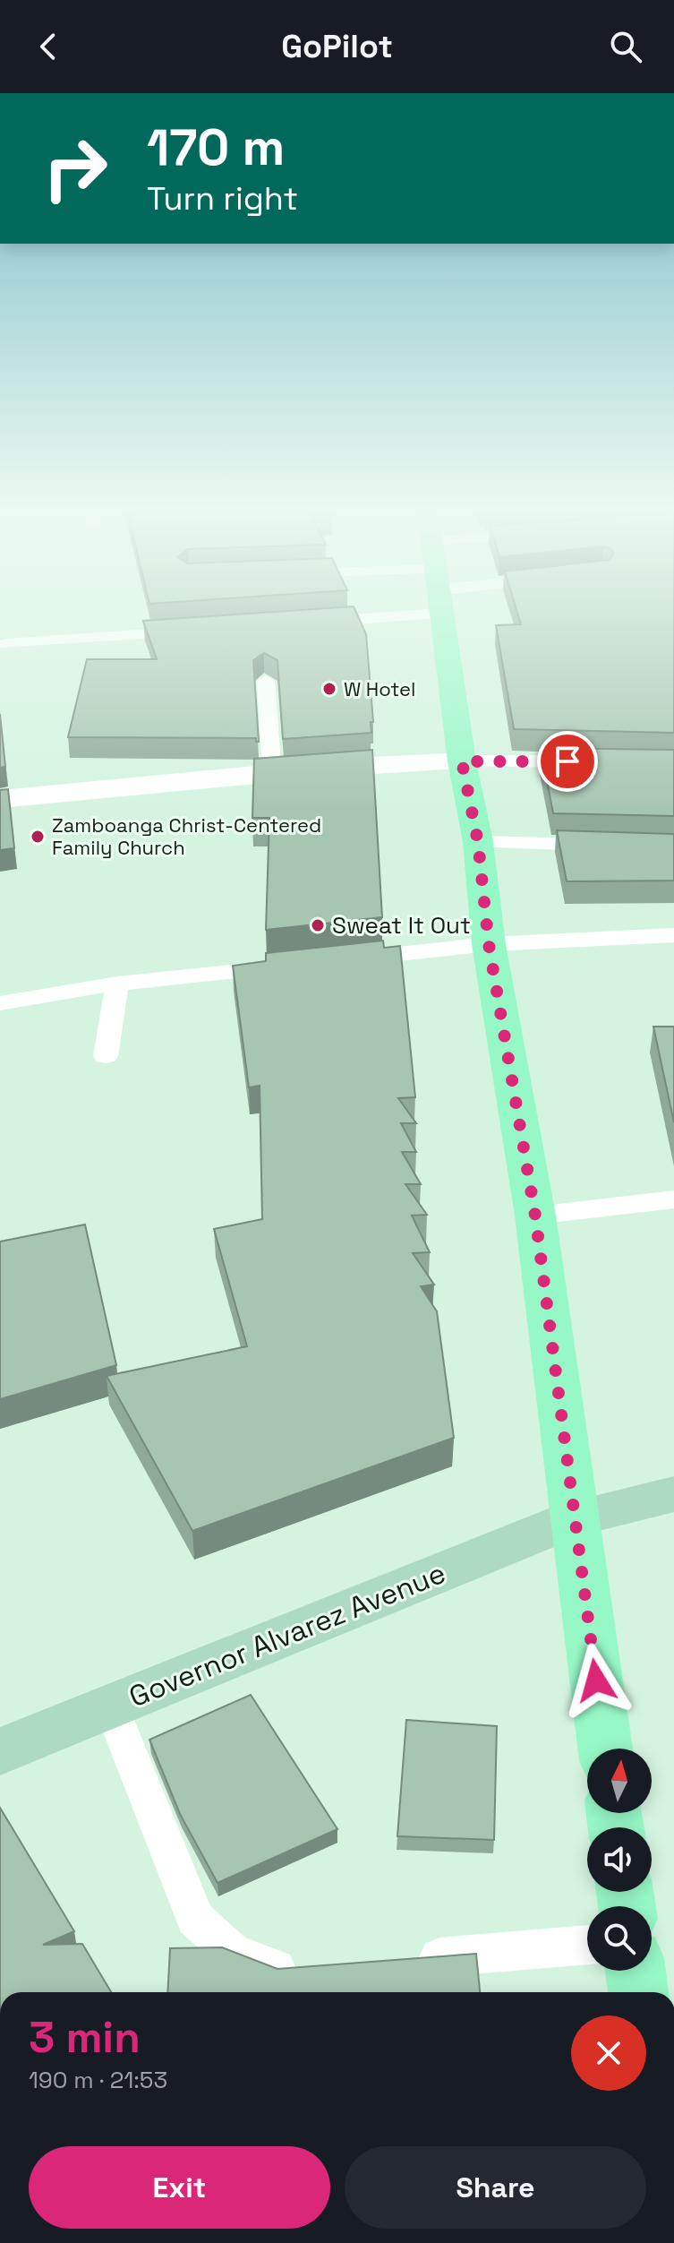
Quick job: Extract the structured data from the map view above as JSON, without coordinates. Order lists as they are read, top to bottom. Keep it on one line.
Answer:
{"streets":{"main road":["Governor Alvarez Avenue"]},"places":["W Hotel","Zamboanga Christ-Centered Family Church","Sweat It Out"],"north":"top","page":{"header":"GoPilot","turn":["170 m","Turn right"],"heading":["3 min","190 m · 21:53"],"buttons":["Exit","Share"]}}
